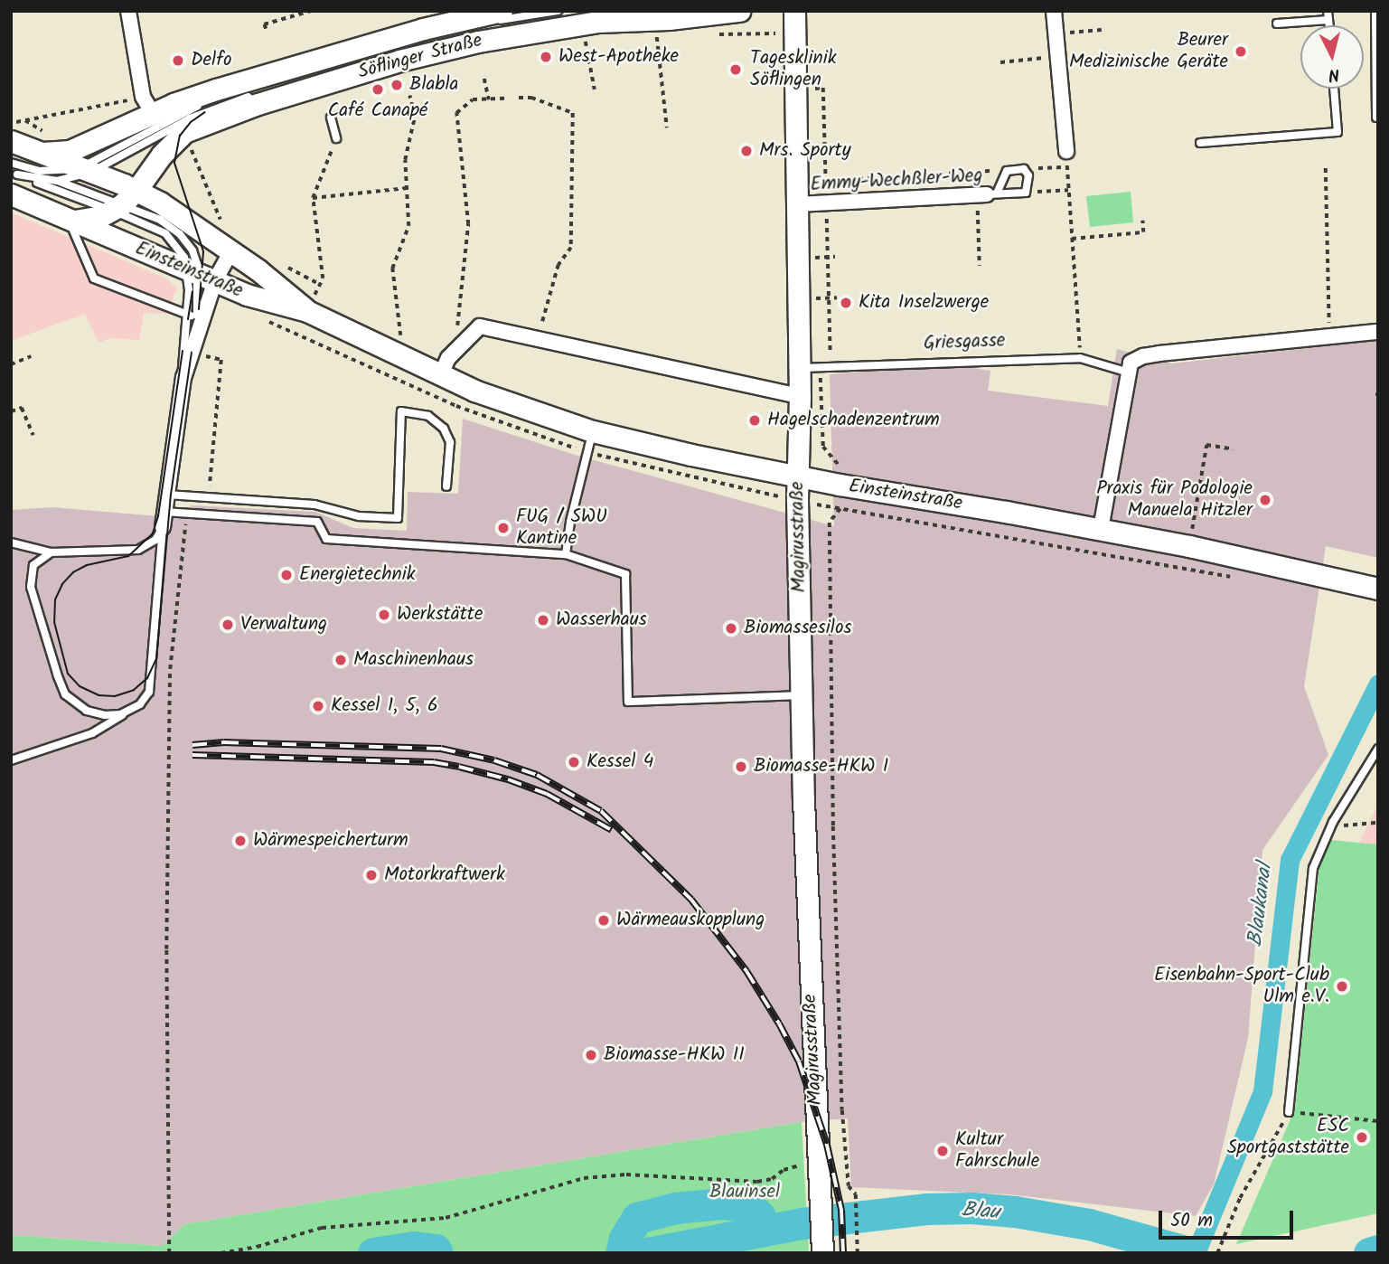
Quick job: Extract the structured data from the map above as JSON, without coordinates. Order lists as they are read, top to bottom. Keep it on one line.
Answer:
{"streets":{"street":["Söflinger Straße","Emmy-Wechßler-Weg","Einsteinstraße","Magirusstraße"],"lane":["Griesgasse"]},"crossings":[["Söflinger Straße","Einsteinstraße"],["Emmy-Wechßler-Weg","Magirusstraße"],["Einsteinstraße","Magirusstraße"],["Griesgasse","Magirusstraße"]],"water":["Blaukanal","Blau"],"parks":["Blauinsel"],"places":["Beurer Medizinische Geräte","West-Apotheke","Delfo","Tagesklinik Söflingen","Blabla","Café Canapé","Mrs. Sporty","Kita Inselzwerge","Hagelschadenzentrum","Praxis für Podologie Manuela Hitzler","FUG / SWU Kantine","Energietechnik","Werkstätte","Wasserhaus","Verwaltung","Biomassesilos","Maschinenhaus","Kessel 1, 5, 6","Kessel 4","Biomasse-HKW I","Wärmespeicherturm","Motorkraftwerk","Wärmeauskopplung","Eisenbahn-Sport-Club Ulm e.V.","Biomasse-HKW II","ESC Sportgaststätte","Kultur Fahrschule"],"scale_bar":"50 m","north":"bottom"}
